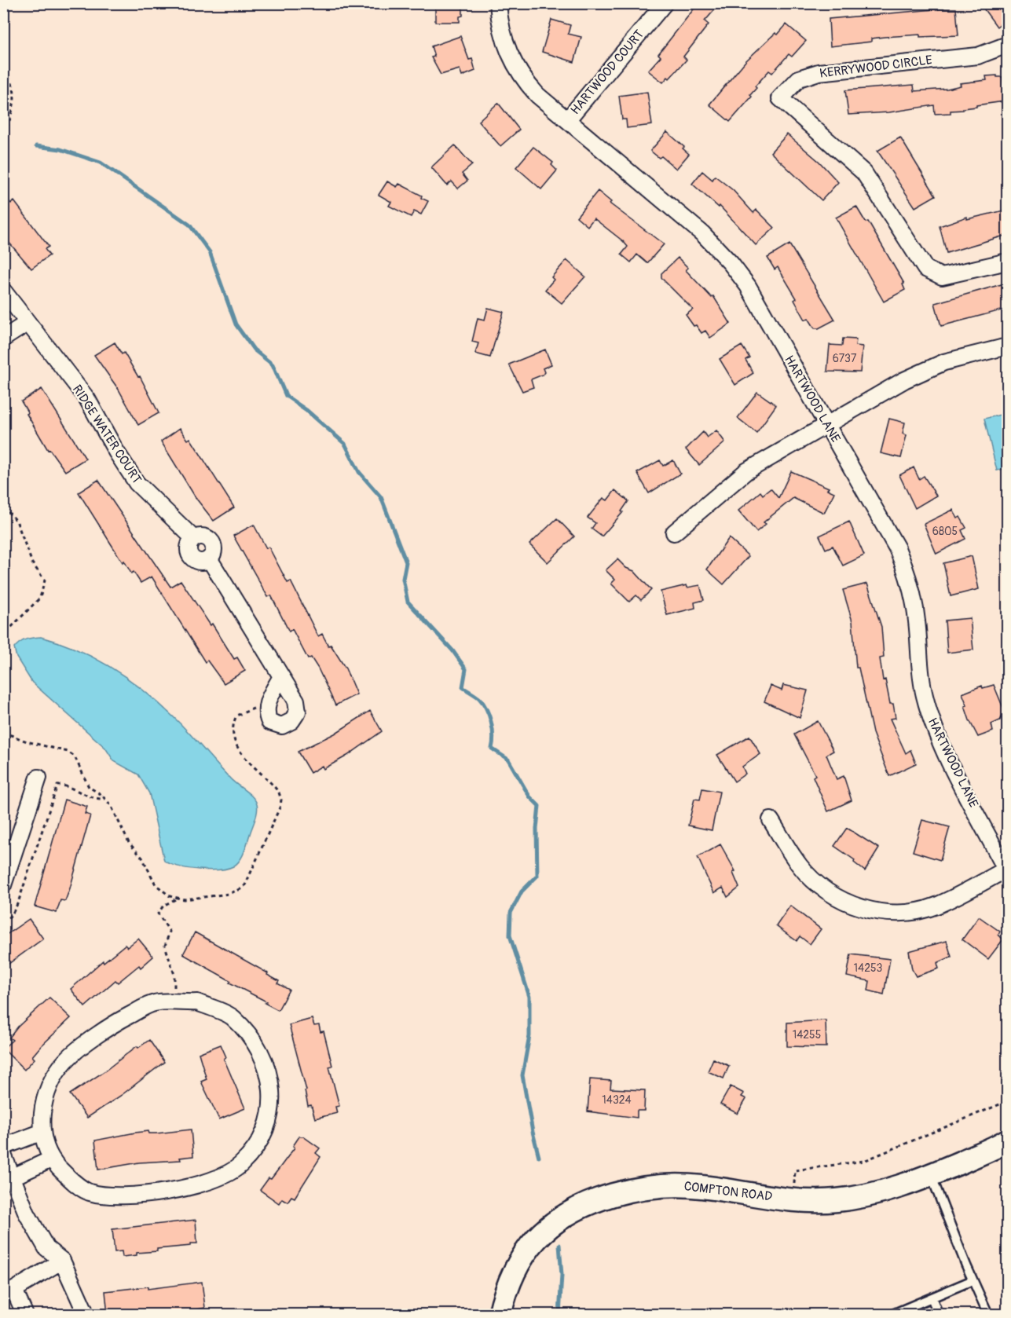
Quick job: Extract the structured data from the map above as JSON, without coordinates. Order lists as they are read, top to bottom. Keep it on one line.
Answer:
{"streets":{"main road":["COMPTON ROAD"],"street":["KERRYWOOD CIRCLE","HARTWOOD COURT","HARTWOOD LANE","RIDGE WATER COURT"]},"crossings":[["HARTWOOD COURT","HARTWOOD LANE"]],"house_numbers":["6737","6805","14253","14255","14324"]}
